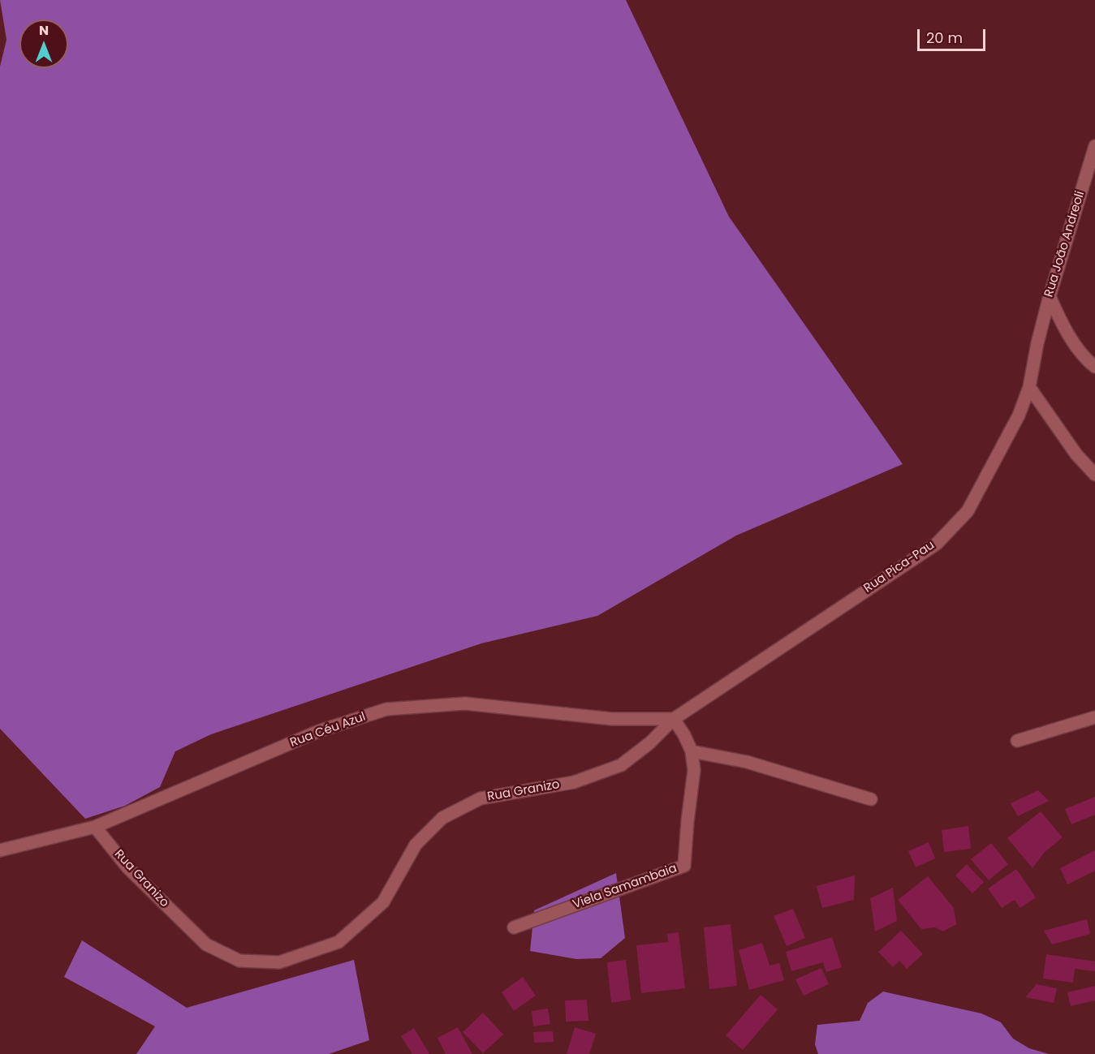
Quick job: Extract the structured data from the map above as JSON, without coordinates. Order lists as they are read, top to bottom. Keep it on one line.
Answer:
{"streets":{"street":["Rua João Andreoli","Rua Pica-Pau","Rua Céu Azul","Rua Granizo","Viela Samambaia"]},"crossings":[["Rua João Andreoli","Rua Pica-Pau"],["Rua Pica-Pau","Rua Céu Azul"],["Rua Pica-Pau","Rua Granizo"],["Rua Pica-Pau","Viela Samambaia"],["Rua Céu Azul","Rua Granizo"],["Rua Céu Azul","Viela Samambaia"],["Rua Granizo","Viela Samambaia"]],"scale_bar":"20 m","north":"top"}
